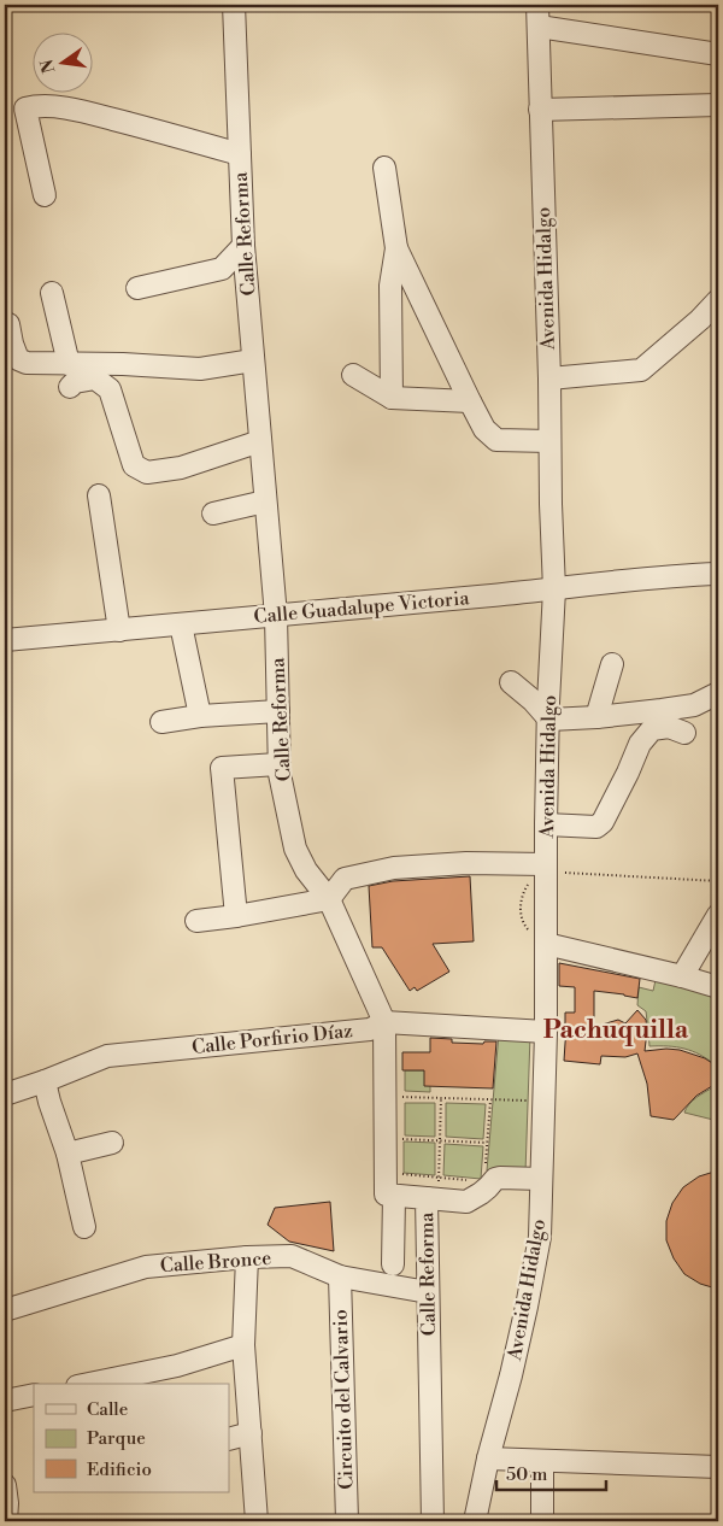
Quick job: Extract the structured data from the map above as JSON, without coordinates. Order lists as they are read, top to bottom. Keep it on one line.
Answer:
{"streets":{"street":["Calle Reforma","Avenida Hidalgo","Calle Guadalupe Victoria","Calle Porfirio Díaz","Calle Bronce","Circuito del Calvario"]},"crossings":[["Calle Reforma","Calle Guadalupe Victoria"],["Calle Reforma","Calle Porfirio Díaz"],["Calle Reforma","Calle Bronce"],["Avenida Hidalgo","Calle Guadalupe Victoria"],["Avenida Hidalgo","Calle Porfirio Díaz"],["Calle Bronce","Circuito del Calvario"]],"districts":["Pachuquilla"],"legend":["Calle","Parque","Edificio"],"scale_bar":"50 m","north":"left"}
